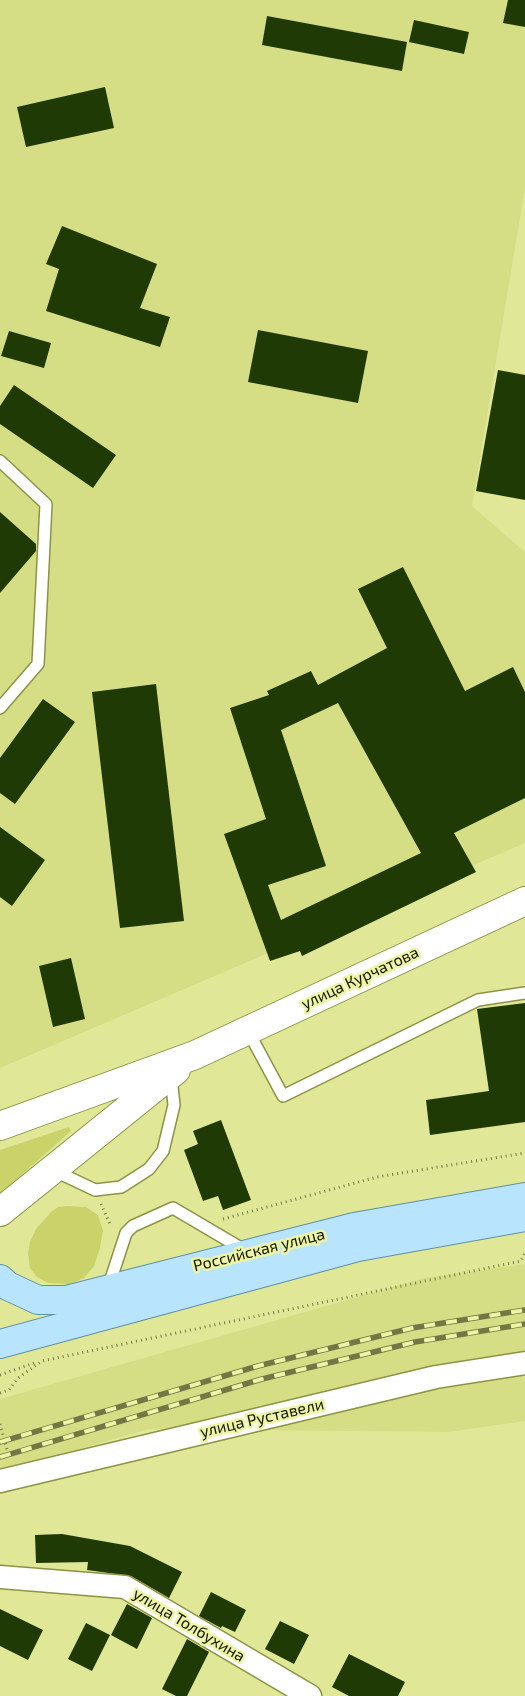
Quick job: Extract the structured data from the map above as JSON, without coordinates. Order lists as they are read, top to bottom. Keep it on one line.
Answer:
{"streets":{"main road":["Российская улица"],"street":["улица Курчатова","улица Руставели","улица Толбухина"]}}
